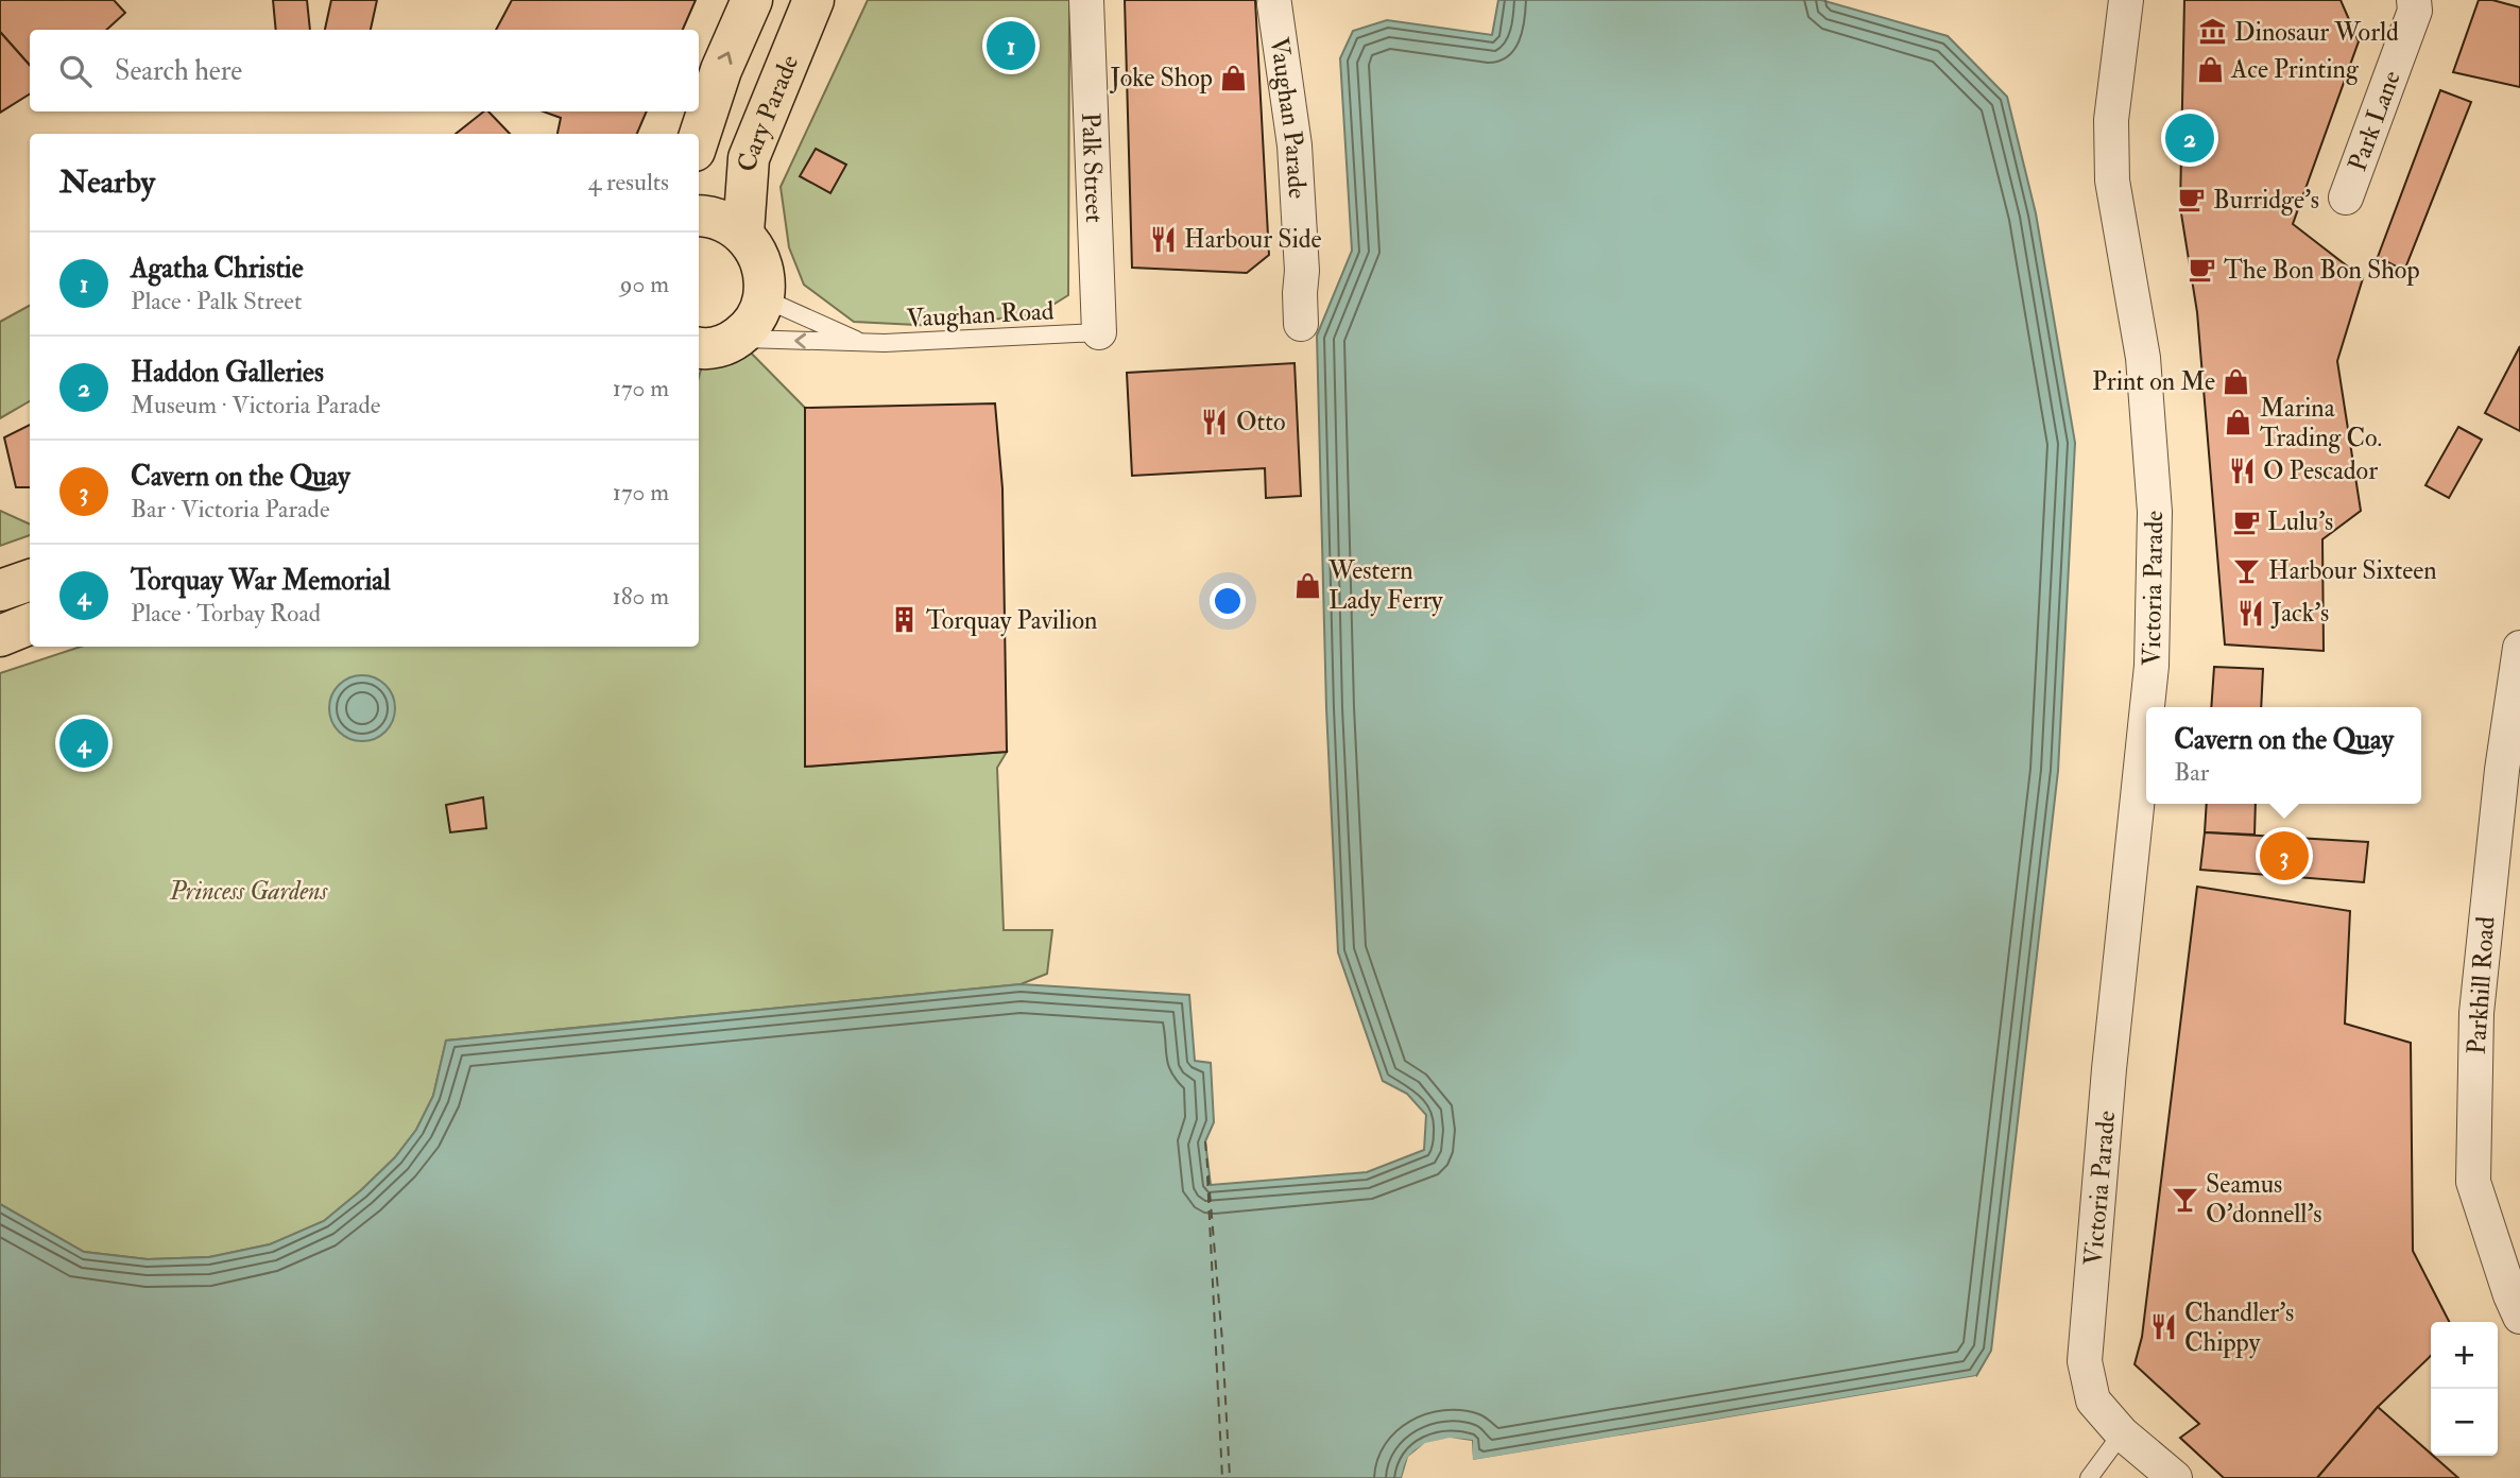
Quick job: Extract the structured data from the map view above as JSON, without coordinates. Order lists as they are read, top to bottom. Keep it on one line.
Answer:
{"streets":{"main road":["Cary Parade"],"street":["Vaughan Parade","Park Lane","Palk Street","Victoria Parade","Parkhill Road"],"lane":["Vaughan Road"]},"crossings":[["Palk Street","Vaughan Road"]],"parks":["Princess Gardens"],"places":{"museum":["Dinosaur World"],"shop":["Ace Printing","Joke Shop","Print on Me","Marina Trading Co.","Western Lady Ferry"],"cafe":["Burridge's","The Bon Bon Shop","Lulu's"],"restaurant":["Harbour Side","Otto","O Pescador","Jack's","Chandler's Chippy"],"bar":["Harbour Sixteen","Seamus O'donnell's"],"building":["Torquay Pavilion"]},"page":{"pins":["1","2","4","3"],"search":"Search here","heading":["Nearby","4 results"],"list":[{"mark":"1","name":"Agatha Christie","note":"Place · Palk Street","value":"90 m"},{"mark":"2","name":"Haddon Galleries","note":"Museum · Victoria Parade","value":"170 m"},{"mark":"3","name":"Cavern on the Quay","note":"Bar · Victoria Parade","value":"170 m"},{"mark":"4","name":"Torquay War Memorial","note":"Place · Torbay Road","value":"180 m"}],"popup":["Cavern on the Quay","Bar"],"map_buttons":["+","−"]}}
